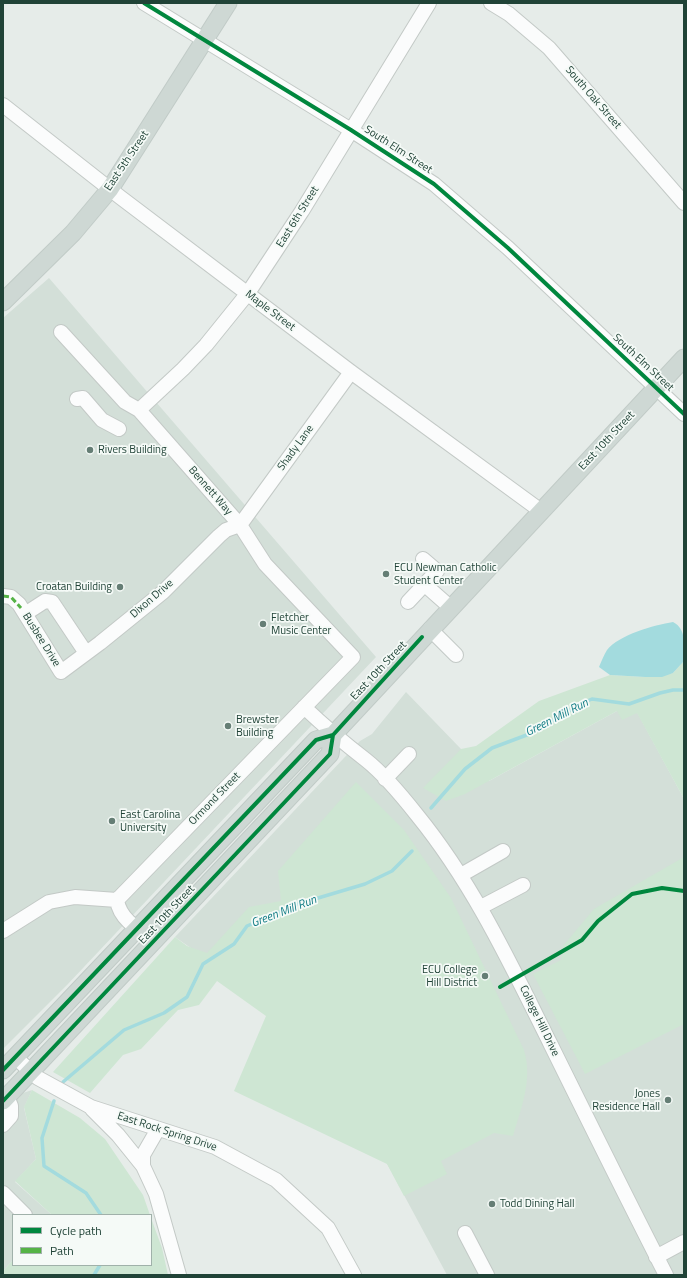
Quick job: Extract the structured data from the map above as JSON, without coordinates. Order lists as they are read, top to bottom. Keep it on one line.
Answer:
{"streets":{"main road":["East 5th Street","East 10th Street"],"street":["South Oak Street","South Elm Street","East 6th Street","Maple Street","Shady Lane","Bennett Way","Dixon Drive","Busbee Drive","Ormond Street","College Hill Drive","East Rock Spring Drive"]},"crossings":[["South Elm Street","East 5th Street"],["South Elm Street","East 6th Street"],["South Elm Street","East 10th Street"],["East 5th Street","Maple Street"],["East 6th Street","Maple Street"],["East 6th Street","Bennett Way"],["Maple Street","East 10th Street"],["Maple Street","Shady Lane"],["East 10th Street","College Hill Drive"],["East 10th Street","East Rock Spring Drive"],["Shady Lane","Bennett Way"],["Shady Lane","Dixon Drive"],["Bennett Way","Dixon Drive"],["Bennett Way","Ormond Street"],["Dixon Drive","Busbee Drive"]],"water":["Green Mill Run"],"places":["Rivers Building","ECU Newman Catholic Student Center","Croatan Building","Fletcher Music Center","Brewster Building","East Carolina University","ECU College Hill District","Jones Residence Hall","Todd Dining Hall"],"legend":["Cycle path","Path"]}
